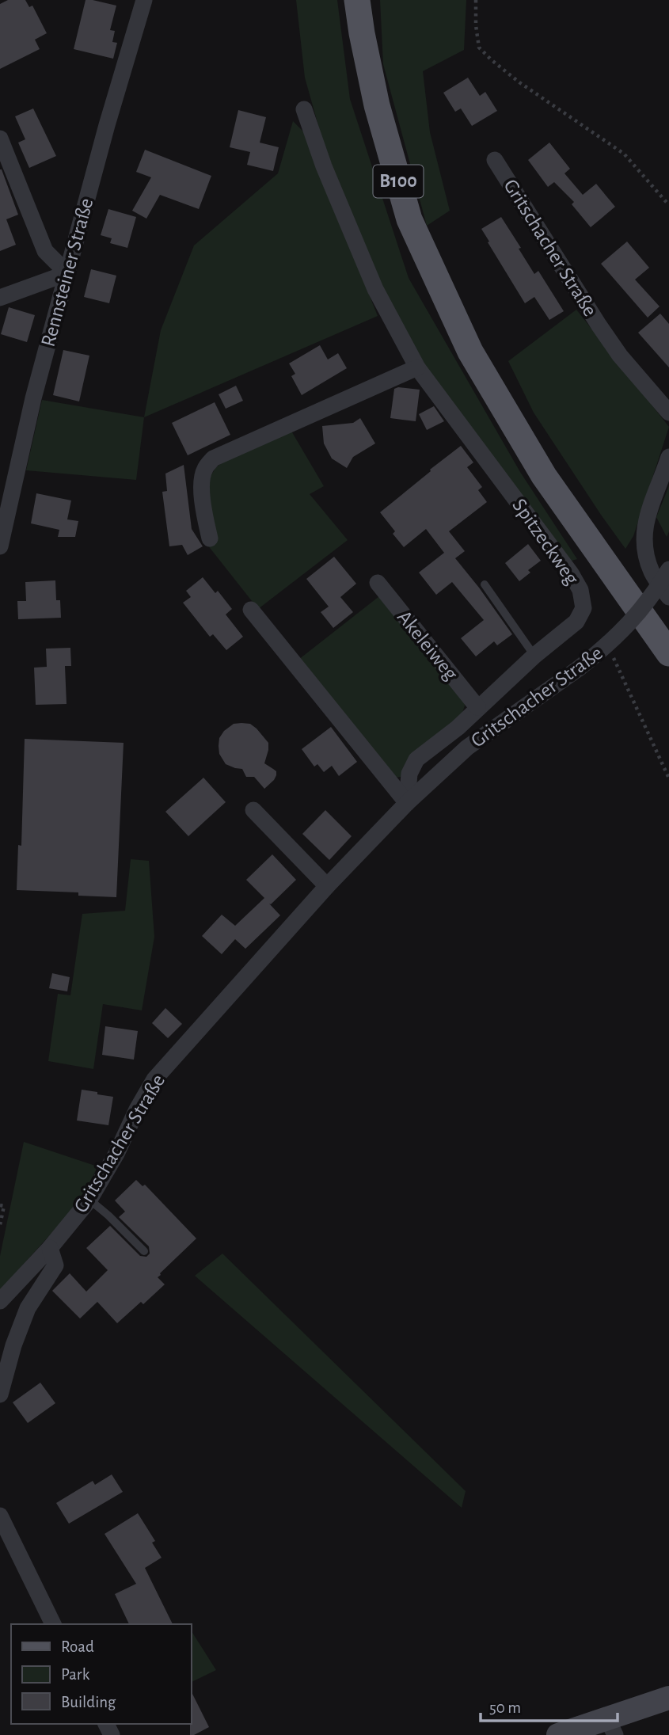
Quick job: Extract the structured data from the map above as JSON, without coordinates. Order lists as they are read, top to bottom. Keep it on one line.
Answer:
{"streets":{"main road":["B100"],"street":["Gritschacher Straße","Rennsteiner Straße","Spitzeckweg","Akeleiweg"]},"crossings":[["Gritschacher Straße","Spitzeckweg"],["Spitzeckweg","Akeleiweg"]],"legend":["Road","Park","Building"],"scale_bar":"50 m"}
